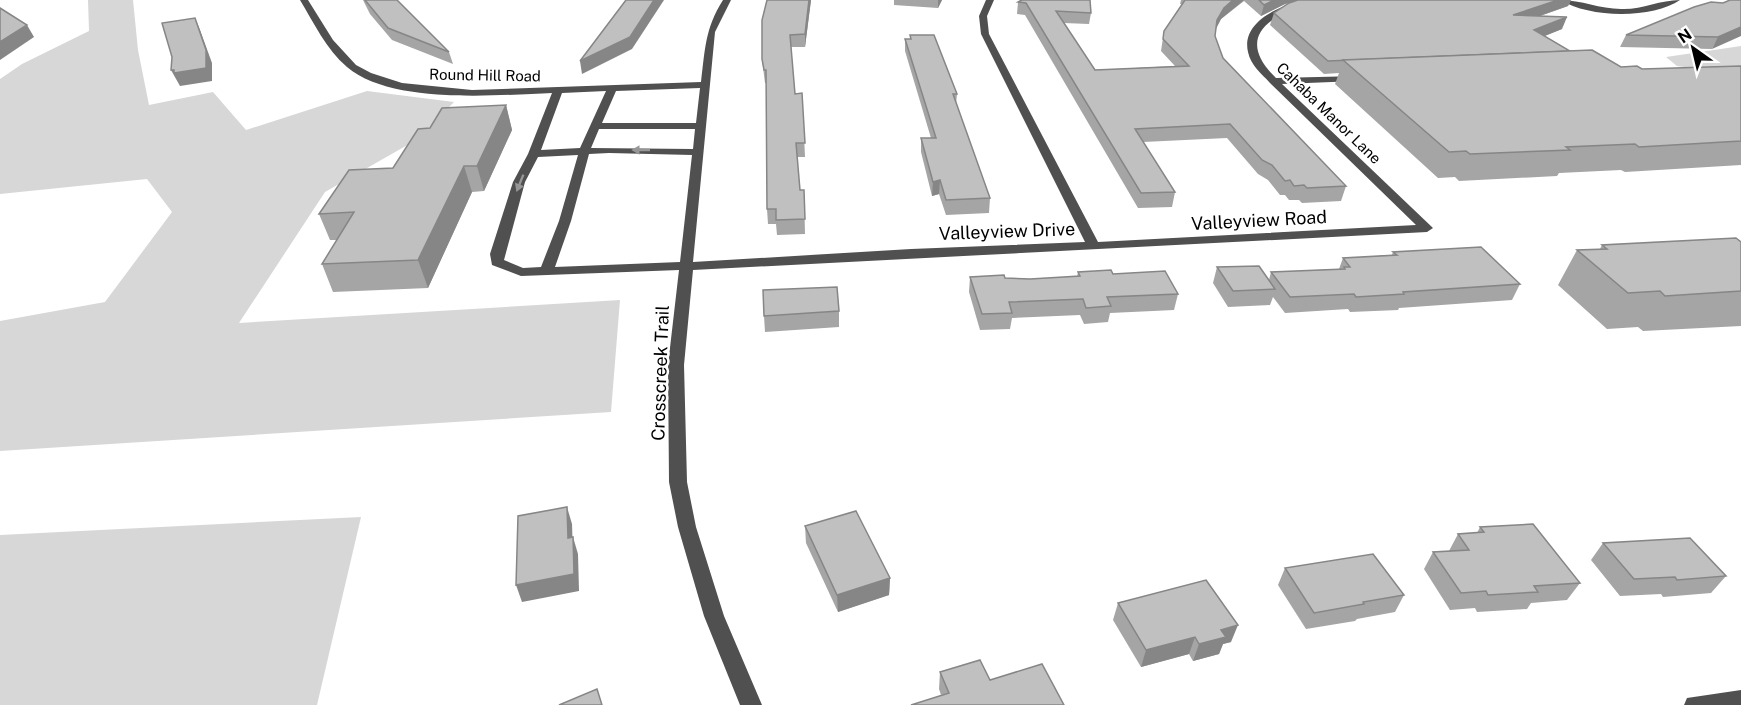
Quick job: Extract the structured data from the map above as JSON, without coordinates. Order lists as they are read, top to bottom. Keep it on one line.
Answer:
{"streets":{"street":["Round Hill Road","Cahaba Manor Lane","Valleyview Road","Valleyview Drive","Crosscreek Trail"]},"crossings":[["Round Hill Road","Crosscreek Trail"],["Cahaba Manor Lane","Valleyview Road"],["Valleyview Road","Valleyview Drive"],["Valleyview Drive","Crosscreek Trail"]],"north":"top left"}
